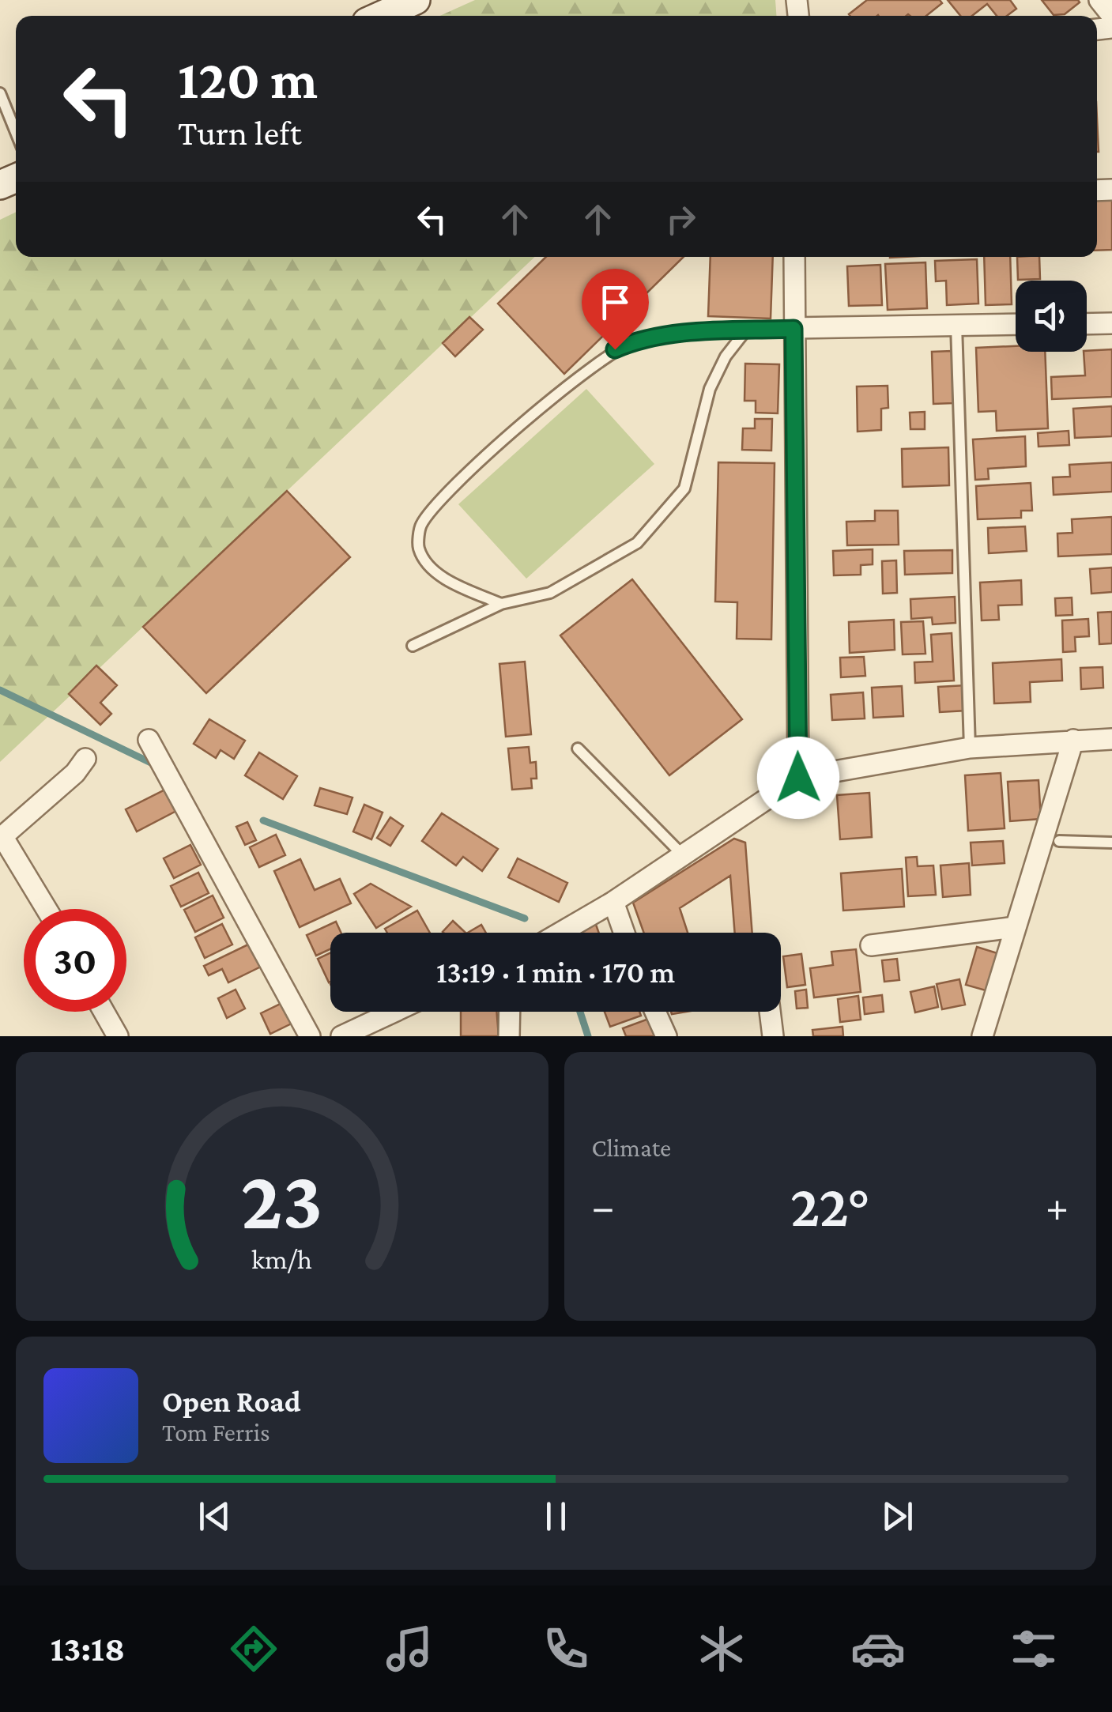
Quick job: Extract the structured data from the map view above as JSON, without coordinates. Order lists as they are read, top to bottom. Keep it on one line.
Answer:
{"page":{"turn":["120 m","Turn left"],"limit":"30","trip":"13:19 · 1 min · 170 m","tile":"Climate","heat":["−","22°","+"],"song":["Open Road","Tom Ferris"],"tabs":"13:18","gauge":["23","km/h"]}}
